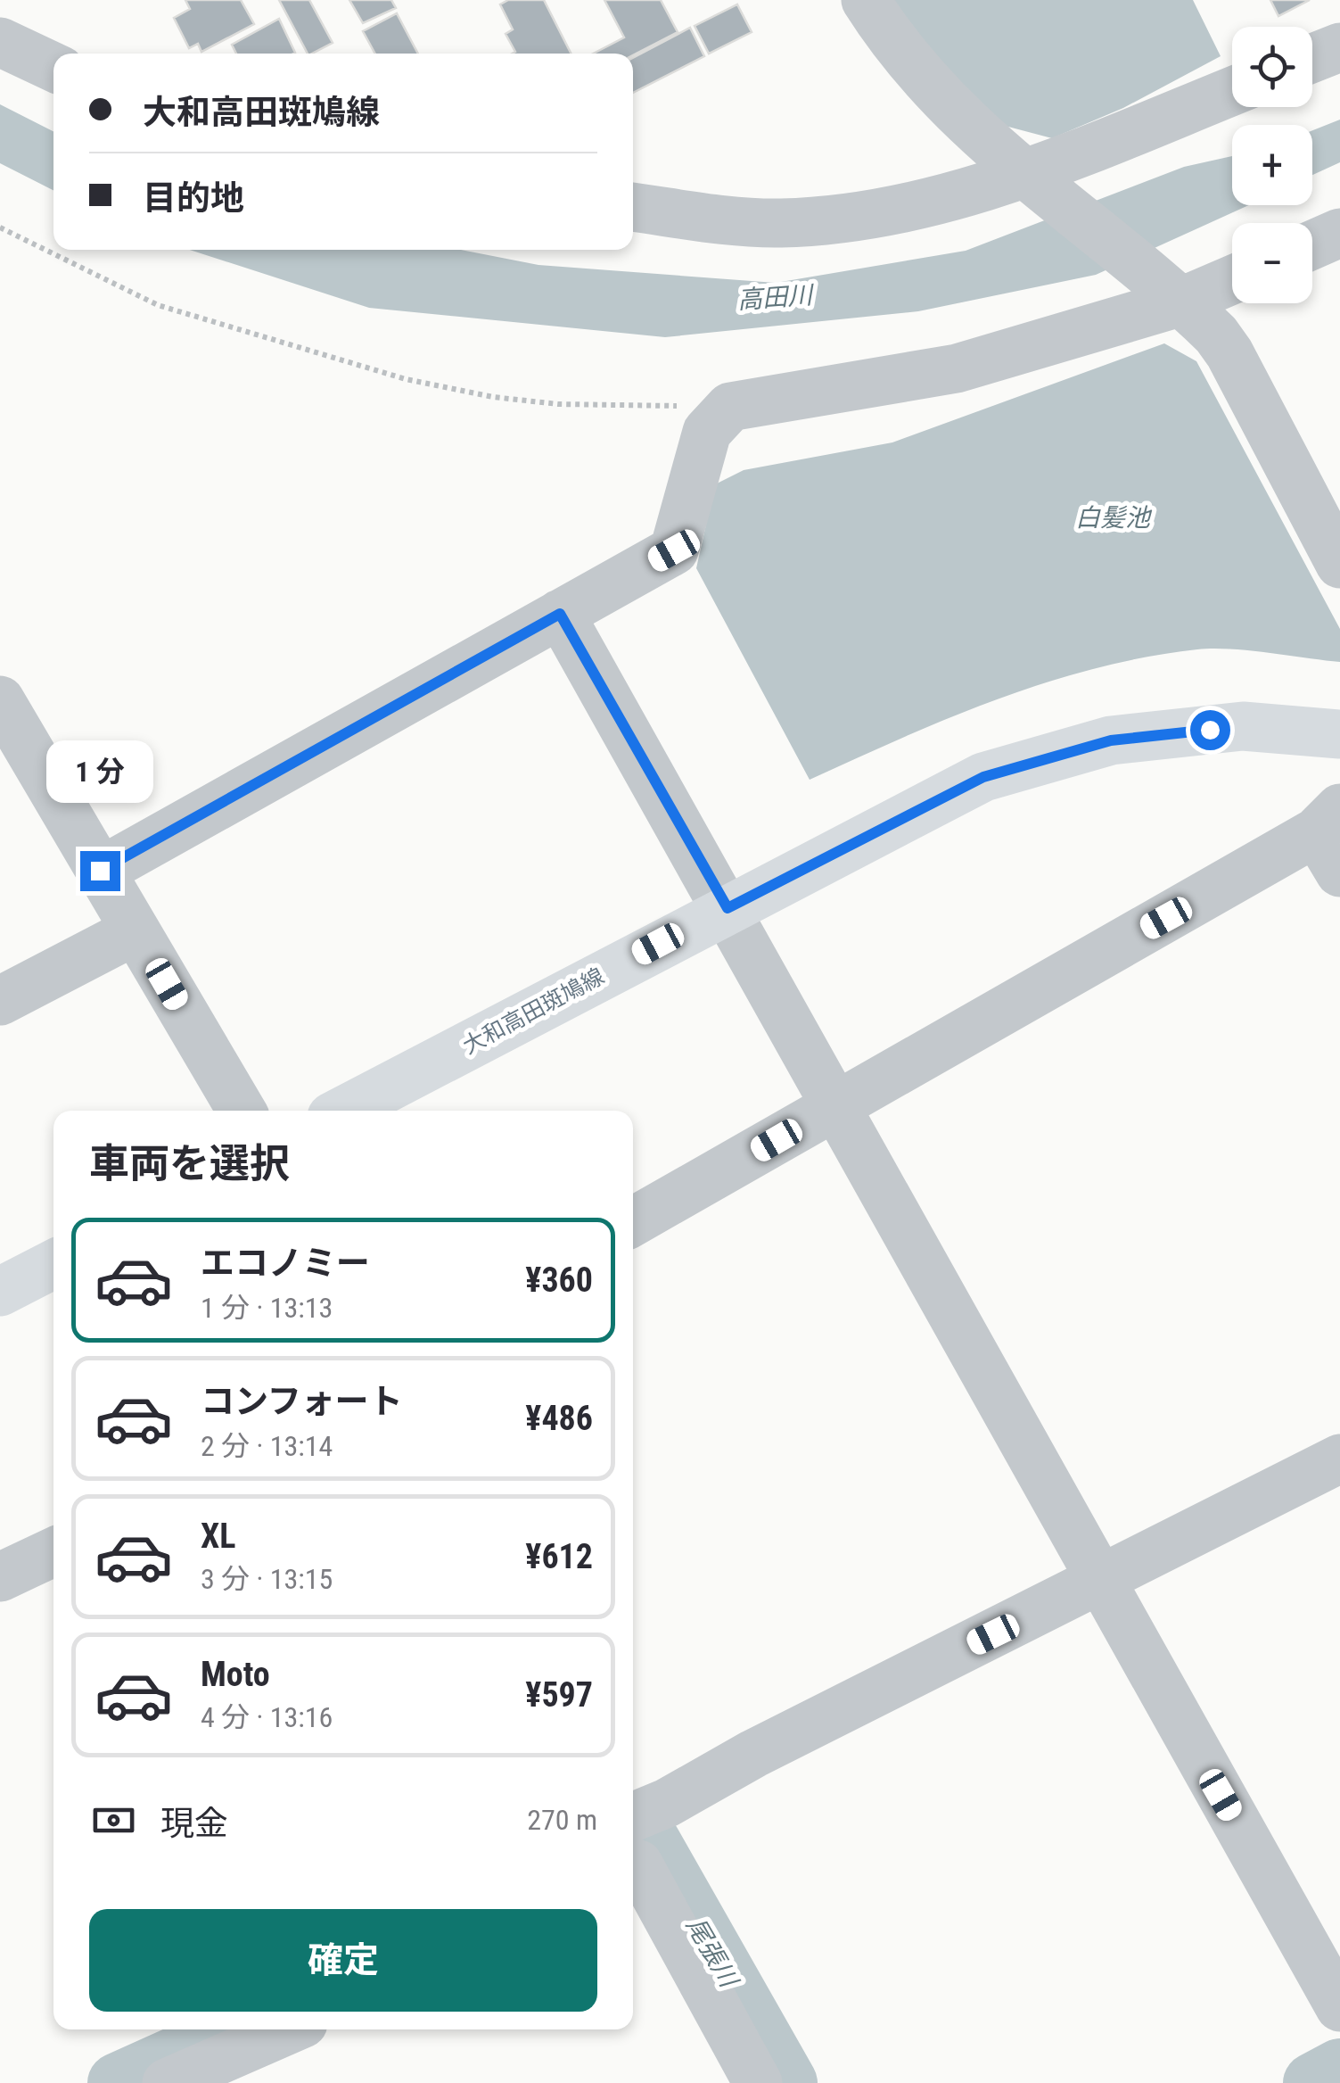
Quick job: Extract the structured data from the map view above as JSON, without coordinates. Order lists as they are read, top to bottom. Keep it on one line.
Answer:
{"streets":{"main road":["大和高田斑鳩線"]},"water":["高田川","白髪池","尾張川"],"page":{"map_buttons":["+","−"],"banner":["大和高田斑鳩線","目的地"],"bubble":"1 分","heading":"車両を選択","list":[{"name":"エコノミー","note":"1 分 · 13:13","value":"¥360"},{"name":"コンフォート","note":"2 分 · 13:14","value":"¥486"},{"name":"XL","note":"3 分 · 13:15","value":"¥612"},{"name":"Moto","note":"4 分 · 13:16","value":"¥597"}],"pay":["現金","270 m"],"buttons":"確定"}}
